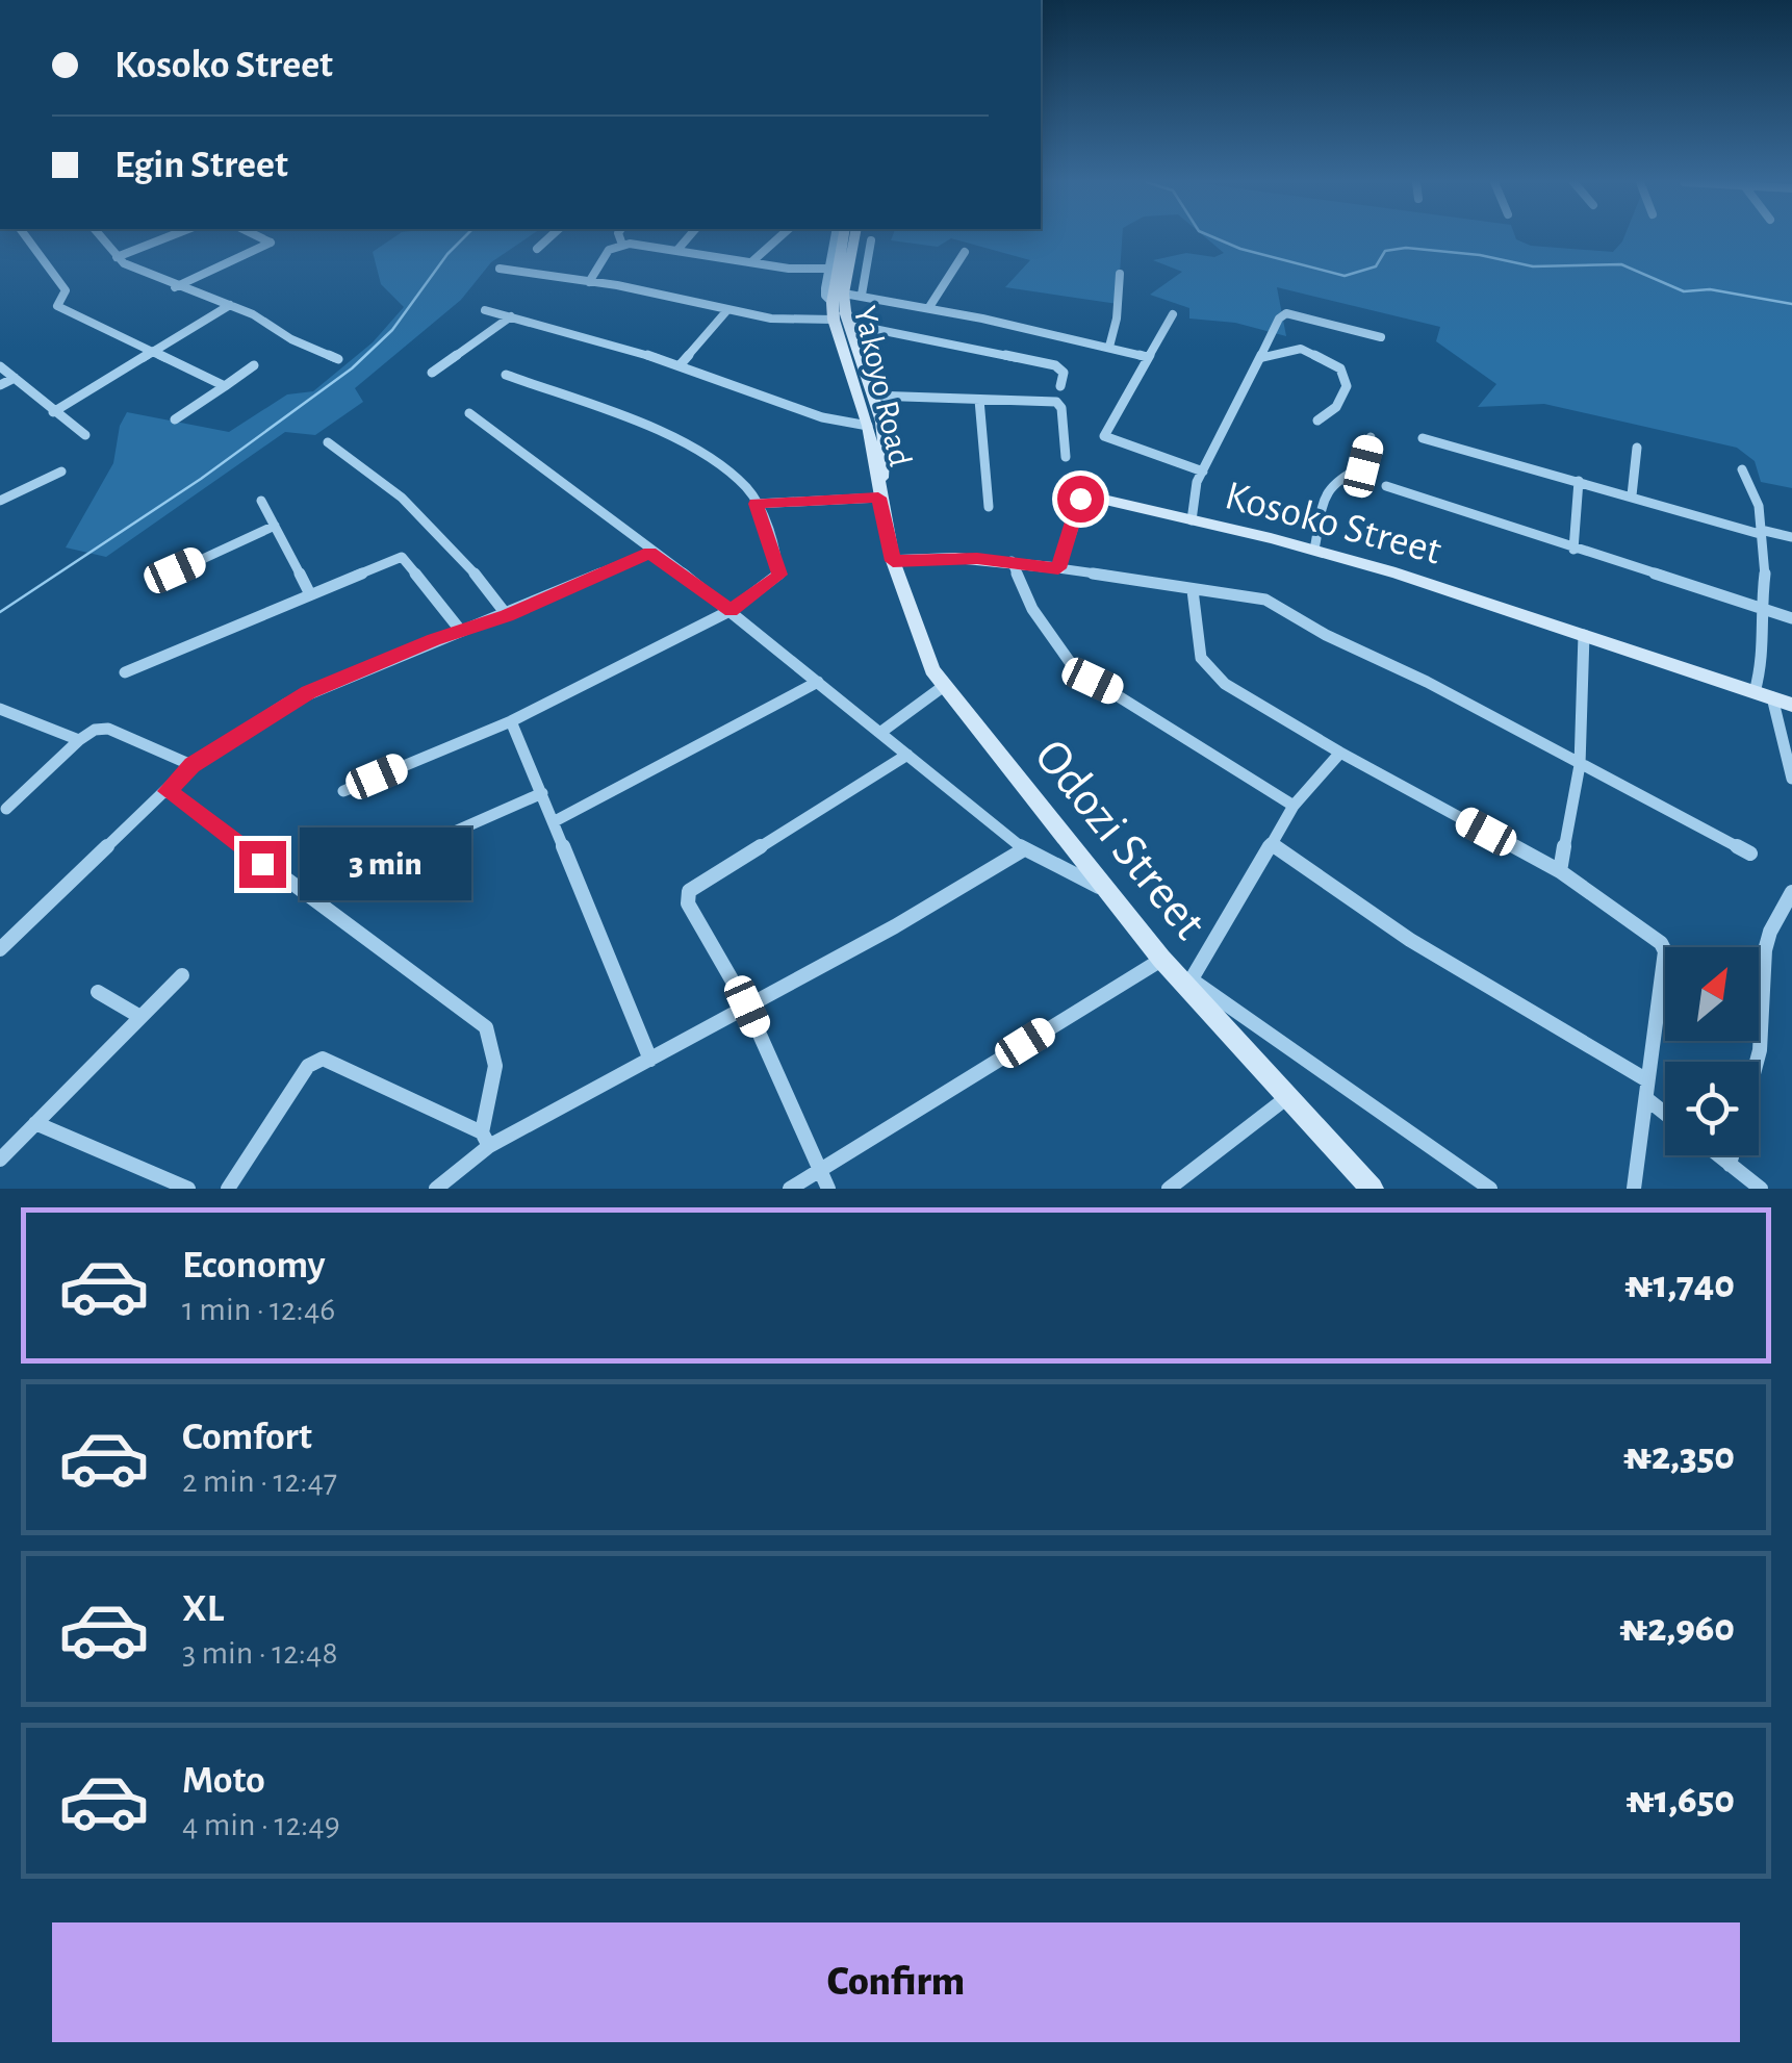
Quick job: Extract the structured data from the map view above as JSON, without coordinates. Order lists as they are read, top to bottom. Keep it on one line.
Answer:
{"streets":{"main road":["Yakoyo Road","Kosoko Street","Odozi Street"]},"crossings":[["Yakoyo Road","Odozi Street"]],"north":"top right","page":{"banner":["Kosoko Street","Egin Street"],"bubble":"3 min","list":[{"name":"Economy","note":"1 min · 12:46","value":"₦1,740"},{"name":"Comfort","note":"2 min · 12:47","value":"₦2,350"},{"name":"XL","note":"3 min · 12:48","value":"₦2,960"},{"name":"Moto","note":"4 min · 12:49","value":"₦1,650"}],"buttons":"Confirm"}}
